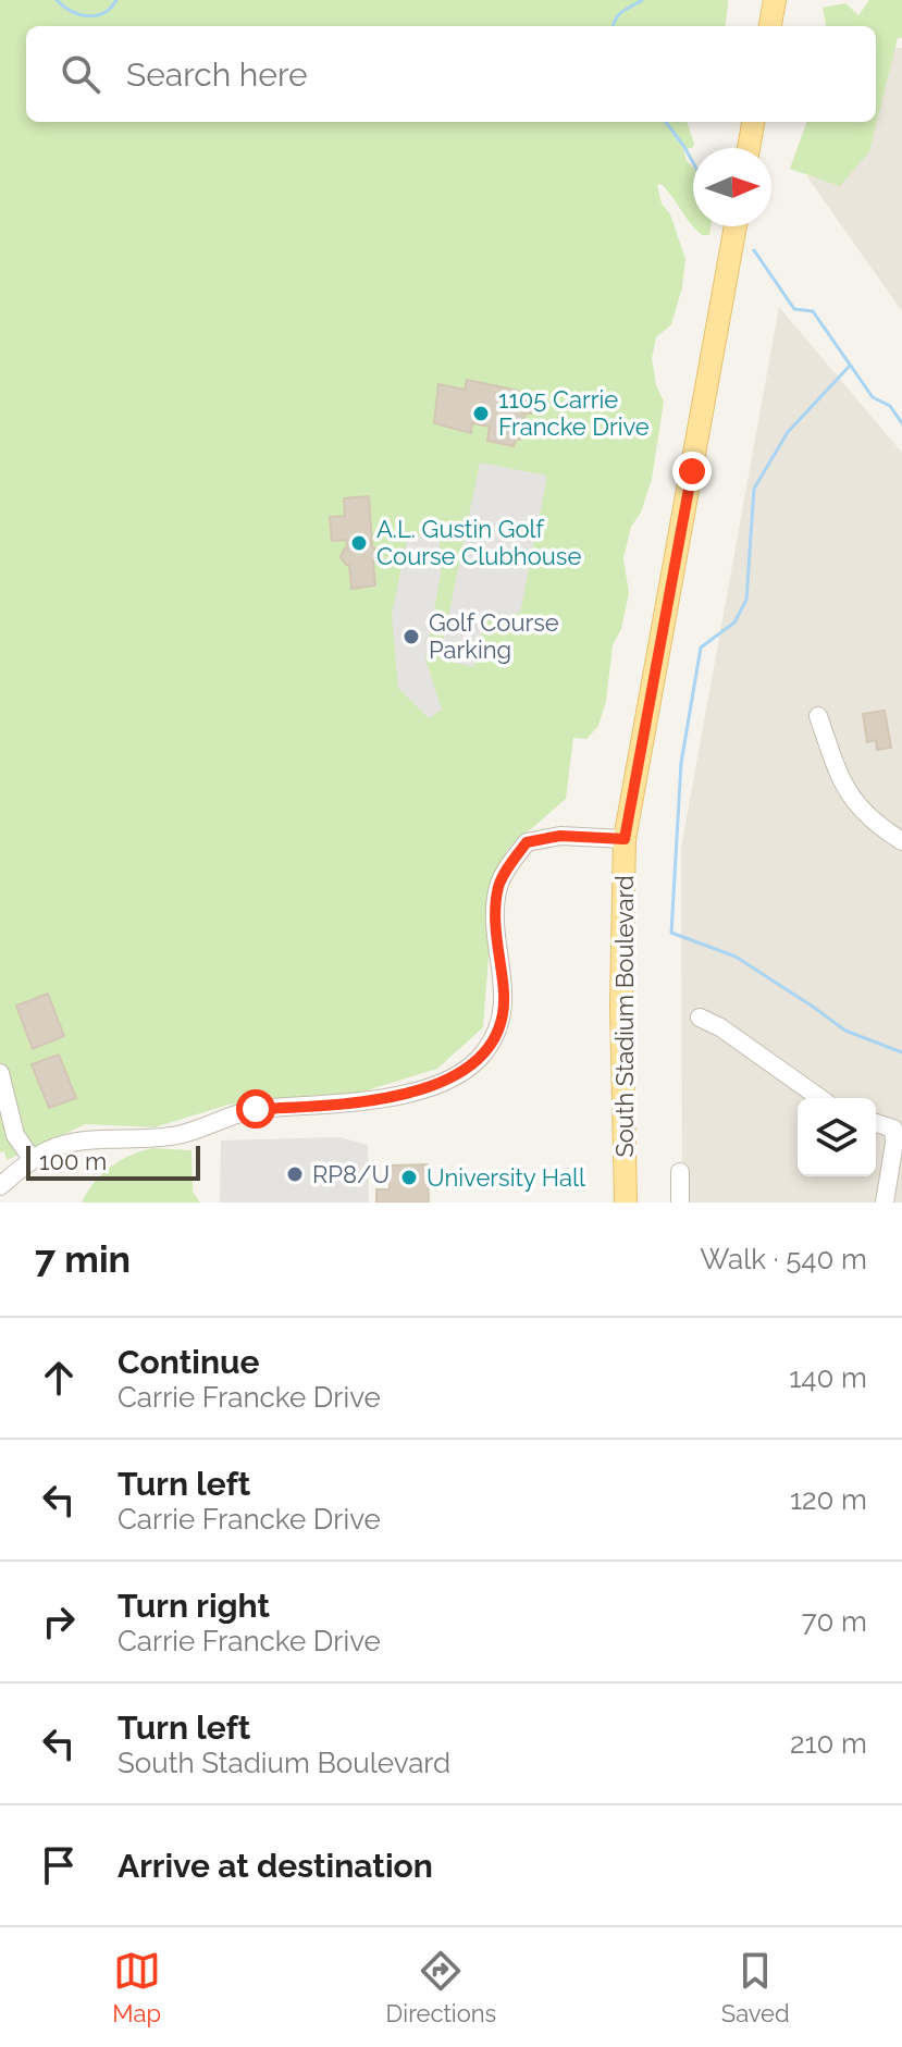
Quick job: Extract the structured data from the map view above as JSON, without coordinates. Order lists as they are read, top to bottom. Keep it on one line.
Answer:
{"streets":{"main road":["South Stadium Boulevard"]},"places":["1105 Carrie Francke Drive","A.L. Gustin Golf Course Clubhouse","Golf Course Parking","RP8/U","University Hall"],"scale_bar":"100 m","north":"right","page":{"search":"Search here","scale":"100 m","heading":["7 min","Walk · 540 m"],"list":[["Continue","Carrie Francke Drive","140 m"],["Turn left","Carrie Francke Drive","120 m"],["Turn right","Carrie Francke Drive","70 m"],["Turn left","South Stadium Boulevard","210 m"],"Arrive at destination"],"nav":["Map","Directions","Saved"]}}
